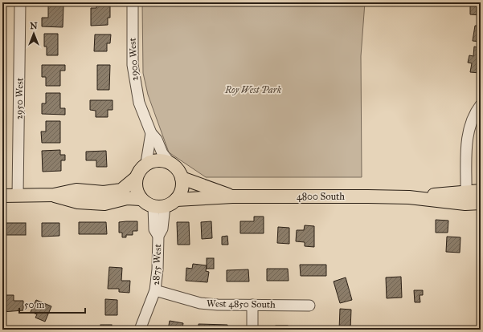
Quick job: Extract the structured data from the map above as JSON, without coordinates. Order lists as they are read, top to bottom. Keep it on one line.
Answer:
{"streets":{"main road":["4800 South"],"street":["2900 West","2950 West","2875 West","West 4850 South"]},"crossings":[["4800 South","2875 West"],["2875 West","West 4850 South"]],"parks":["Roy West Park"],"scale_bar":"50 m","north":"top"}
